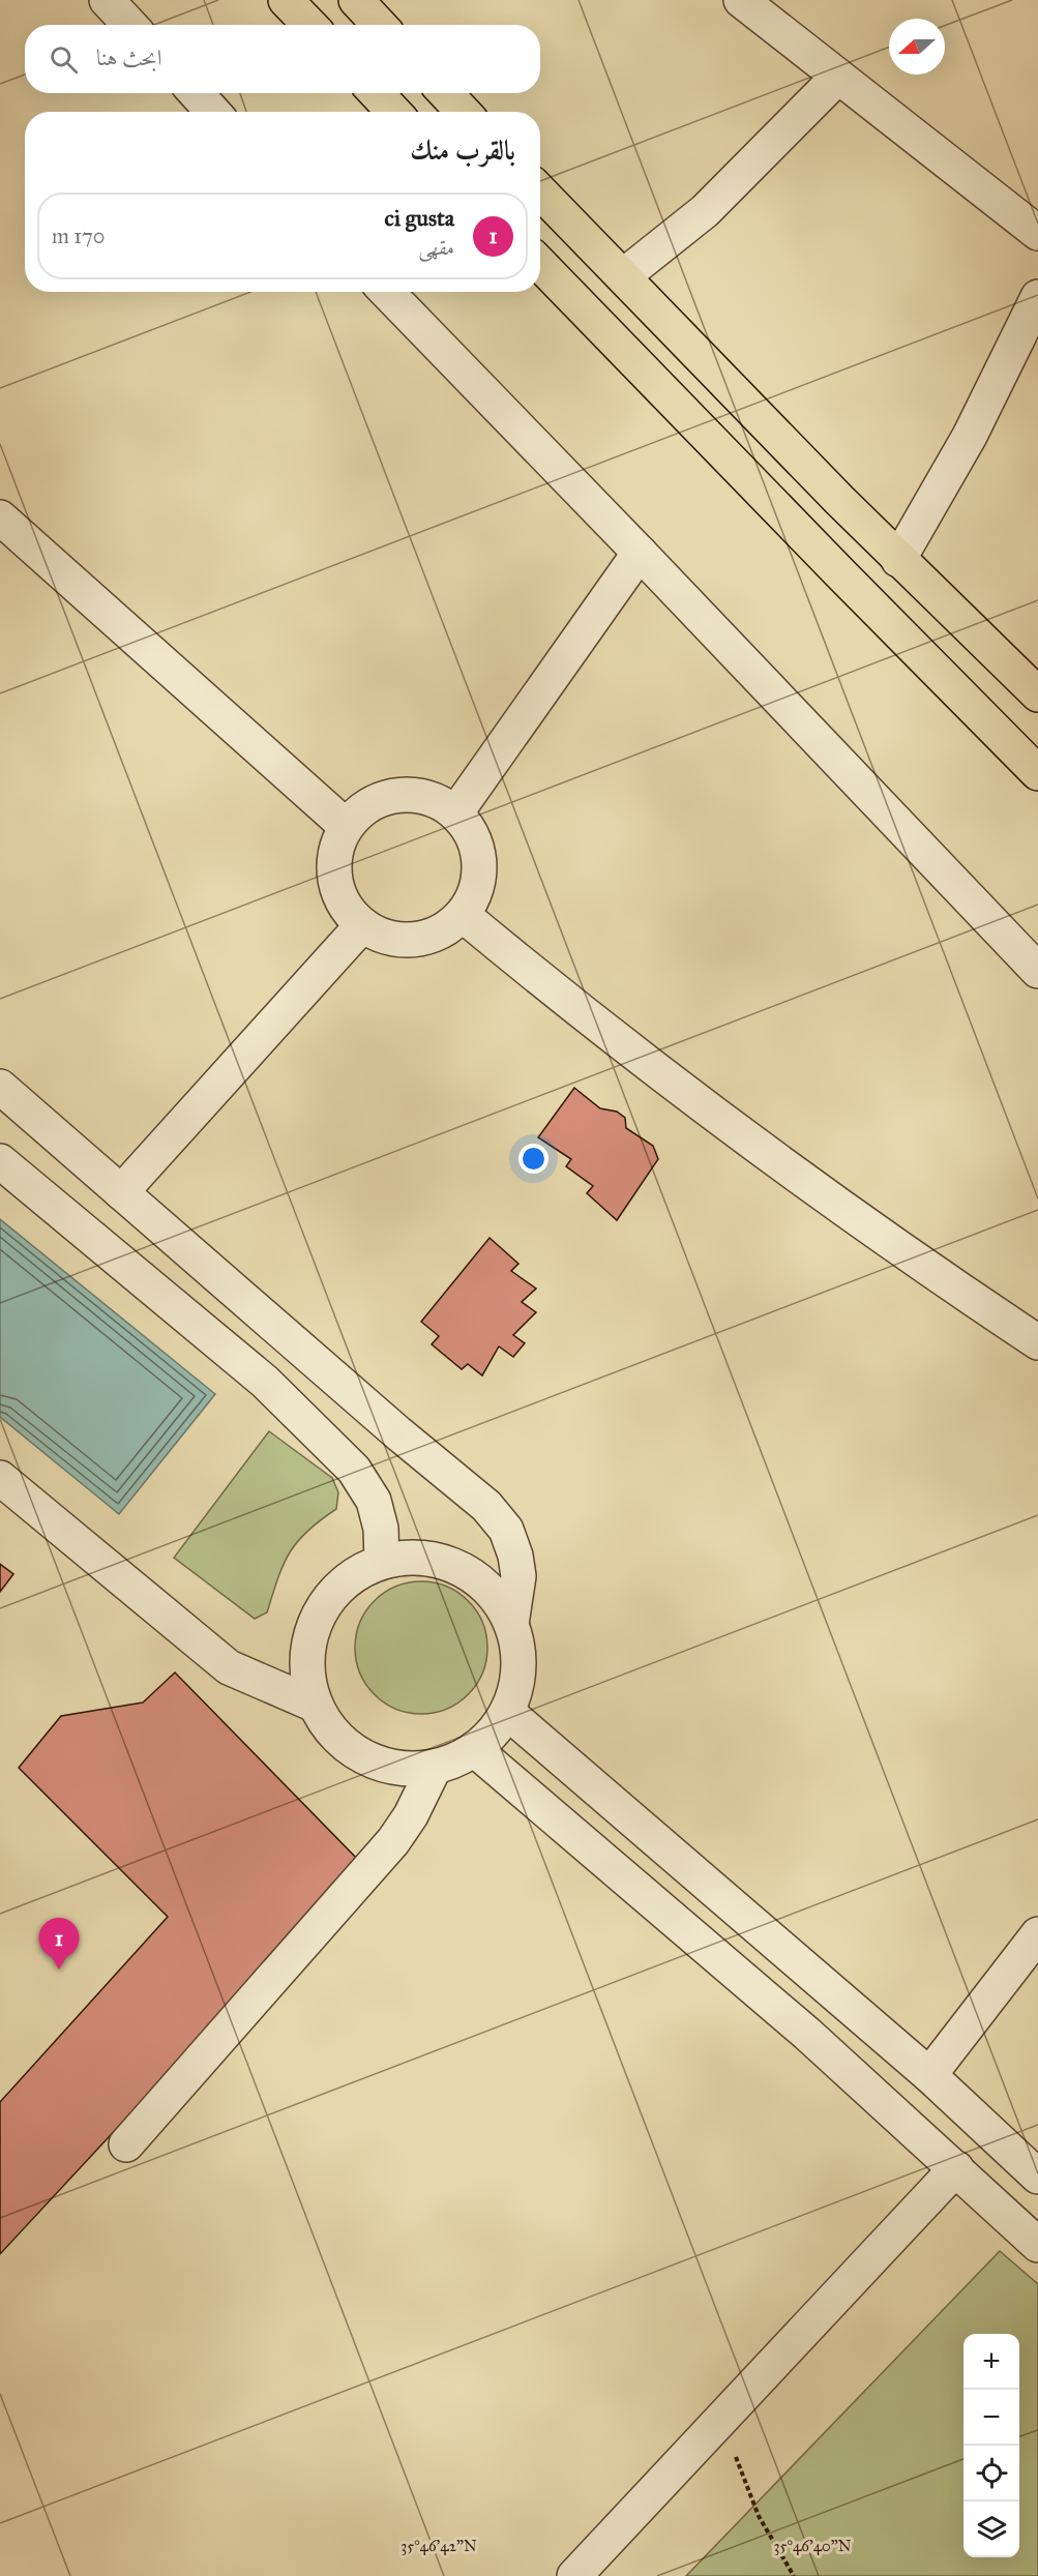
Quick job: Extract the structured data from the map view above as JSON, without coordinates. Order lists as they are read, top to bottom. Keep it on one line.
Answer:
{"north":"left","page":{"search":"ابحث هنا","heading":"بالقرب منك","list":[{"mark":"1","name":"ci gusta","note":"مقهى","value":"170 m"}],"pins":"1","map_buttons":["+","−"]},"coordinates":["35°46'42\"N","35°46'40\"N"]}
